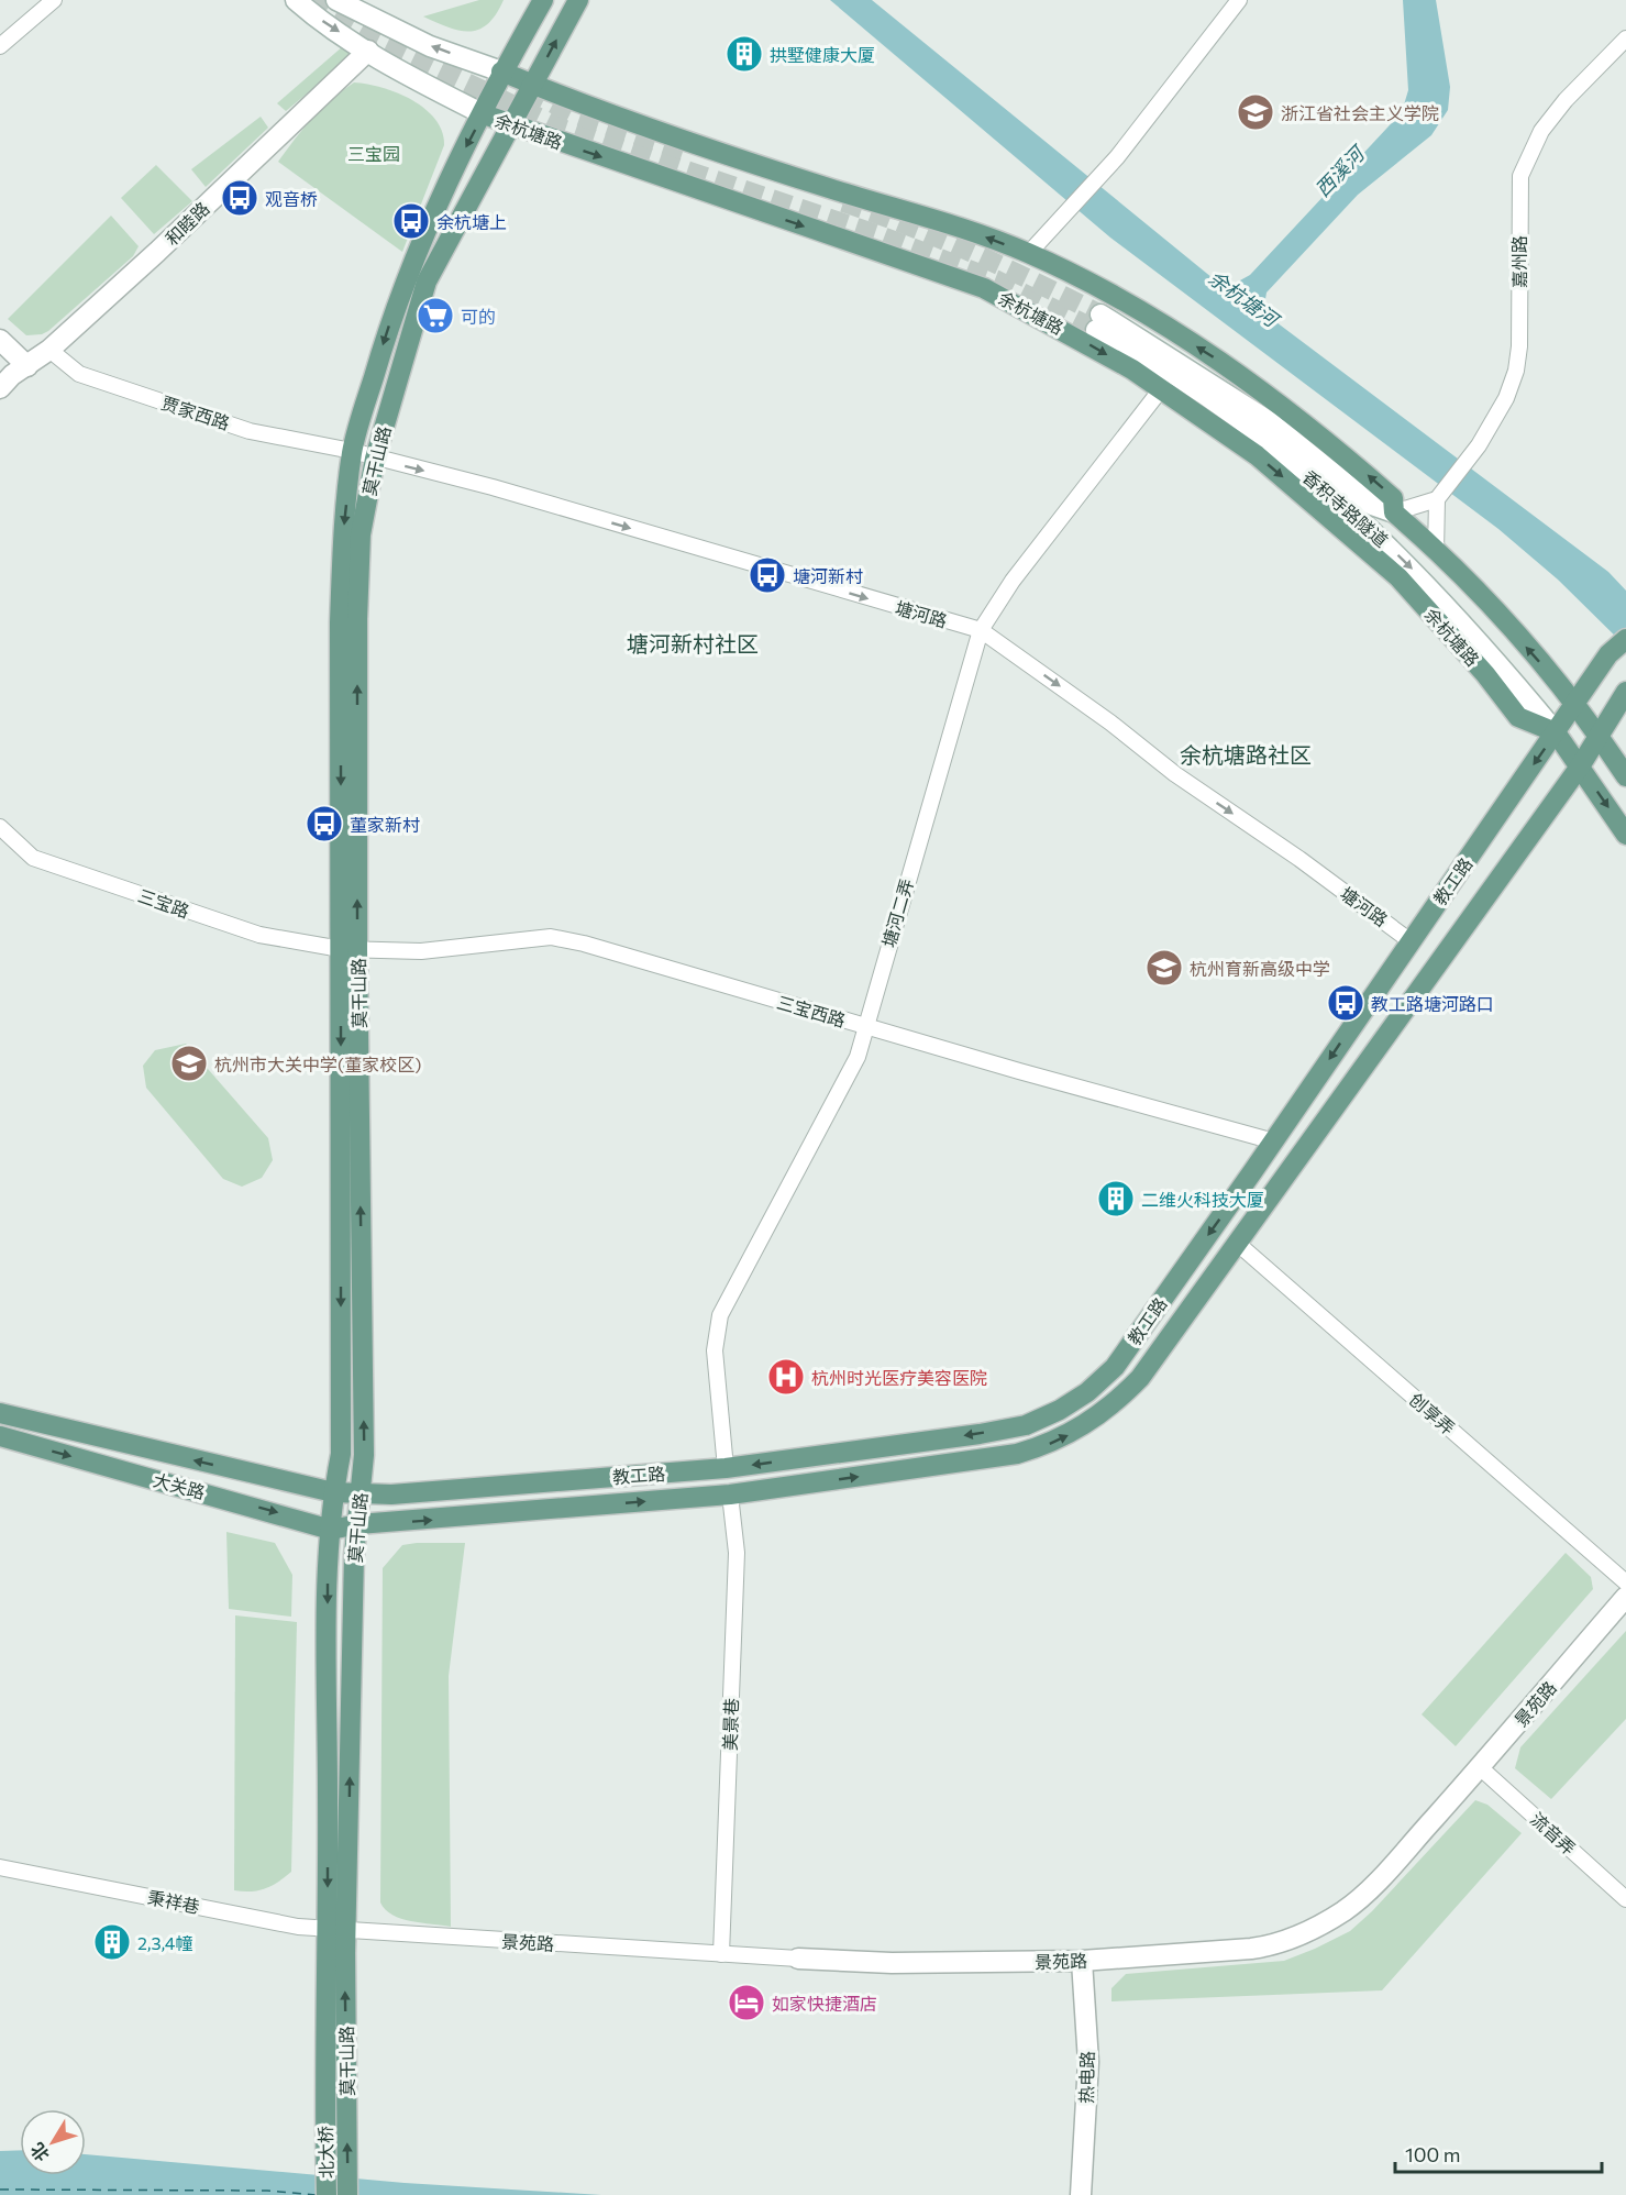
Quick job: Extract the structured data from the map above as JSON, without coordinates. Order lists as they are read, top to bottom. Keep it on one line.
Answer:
{"streets":{"main road":["余杭塘路","莫干山路","教工路","大关路","北大桥"],"street":["和睦路","嘉州路","贾家西路","香积寺路隧道","塘河路","三宝路","塘河二弄","三宝西路","创享弄","景苑路","美景巷","流音弄","秉祥巷","热电路"]},"crossings":[["余杭塘路","和睦路"],["余杭塘路","莫干山路"],["余杭塘路","香积寺路隧道"],["余杭塘路","教工路"],["余杭塘路","塘河二弄"],["和睦路","贾家西路"],["贾家西路","莫干山路"],["贾家西路","塘河路"],["莫干山路","塘河路"],["莫干山路","教工路"],["莫干山路","三宝路"],["莫干山路","三宝西路"],["莫干山路","大关路"],["莫干山路","景苑路"],["莫干山路","秉祥巷"],["莫干山路","北大桥"],["香积寺路隧道","教工路"],["塘河路","教工路"],["塘河路","塘河二弄"],["教工路","塘河二弄"],["教工路","三宝西路"],["教工路","创享弄"],["教工路","大关路"],["教工路","美景巷"],["三宝路","三宝西路"],["塘河二弄","三宝西路"],["景苑路","美景巷"],["景苑路","流音弄"],["景苑路","秉祥巷"],["景苑路","热电路"]],"one_way":["余杭塘路","塘河路"],"districts":["塘河新村社区","余杭塘路社区"],"water":["西溪河","余杭塘河"],"parks":["三宝园"],"places":{"building":["拱墅健康大厦","二维火科技大厦","2,3,4幢"],"school or university":["浙江省社会主义学院","杭州育新高级中学","杭州市大关中学(董家校区)"],"bus stop":["观音桥","余杭塘上","塘河新村","董家新村","教工路塘河路口"],"supermarket":["可的"],"hospital":["杭州时光医疗美容医院"],"hotel":["如家快捷酒店"]},"scale_bar":"100 m","north":"bottom left"}
